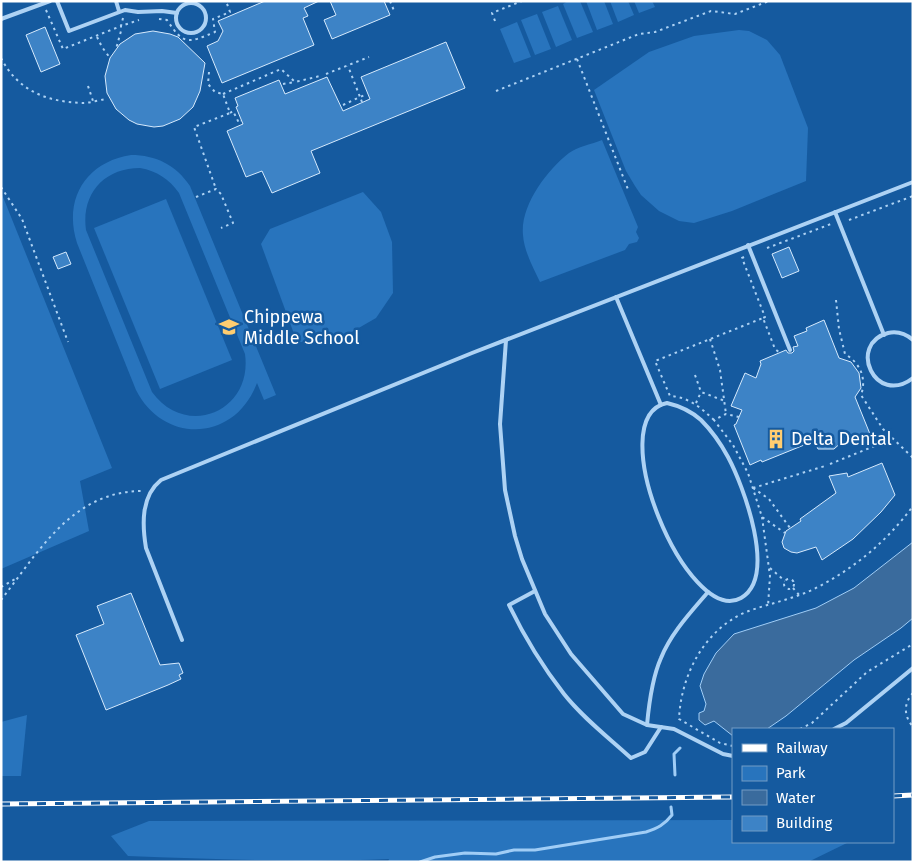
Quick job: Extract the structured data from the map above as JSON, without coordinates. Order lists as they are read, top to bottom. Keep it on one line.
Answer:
{"places":{"school or university":["Chippewa Middle School"],"building":["Delta Dental"]},"legend":["Railway","Park","Water","Building"]}
